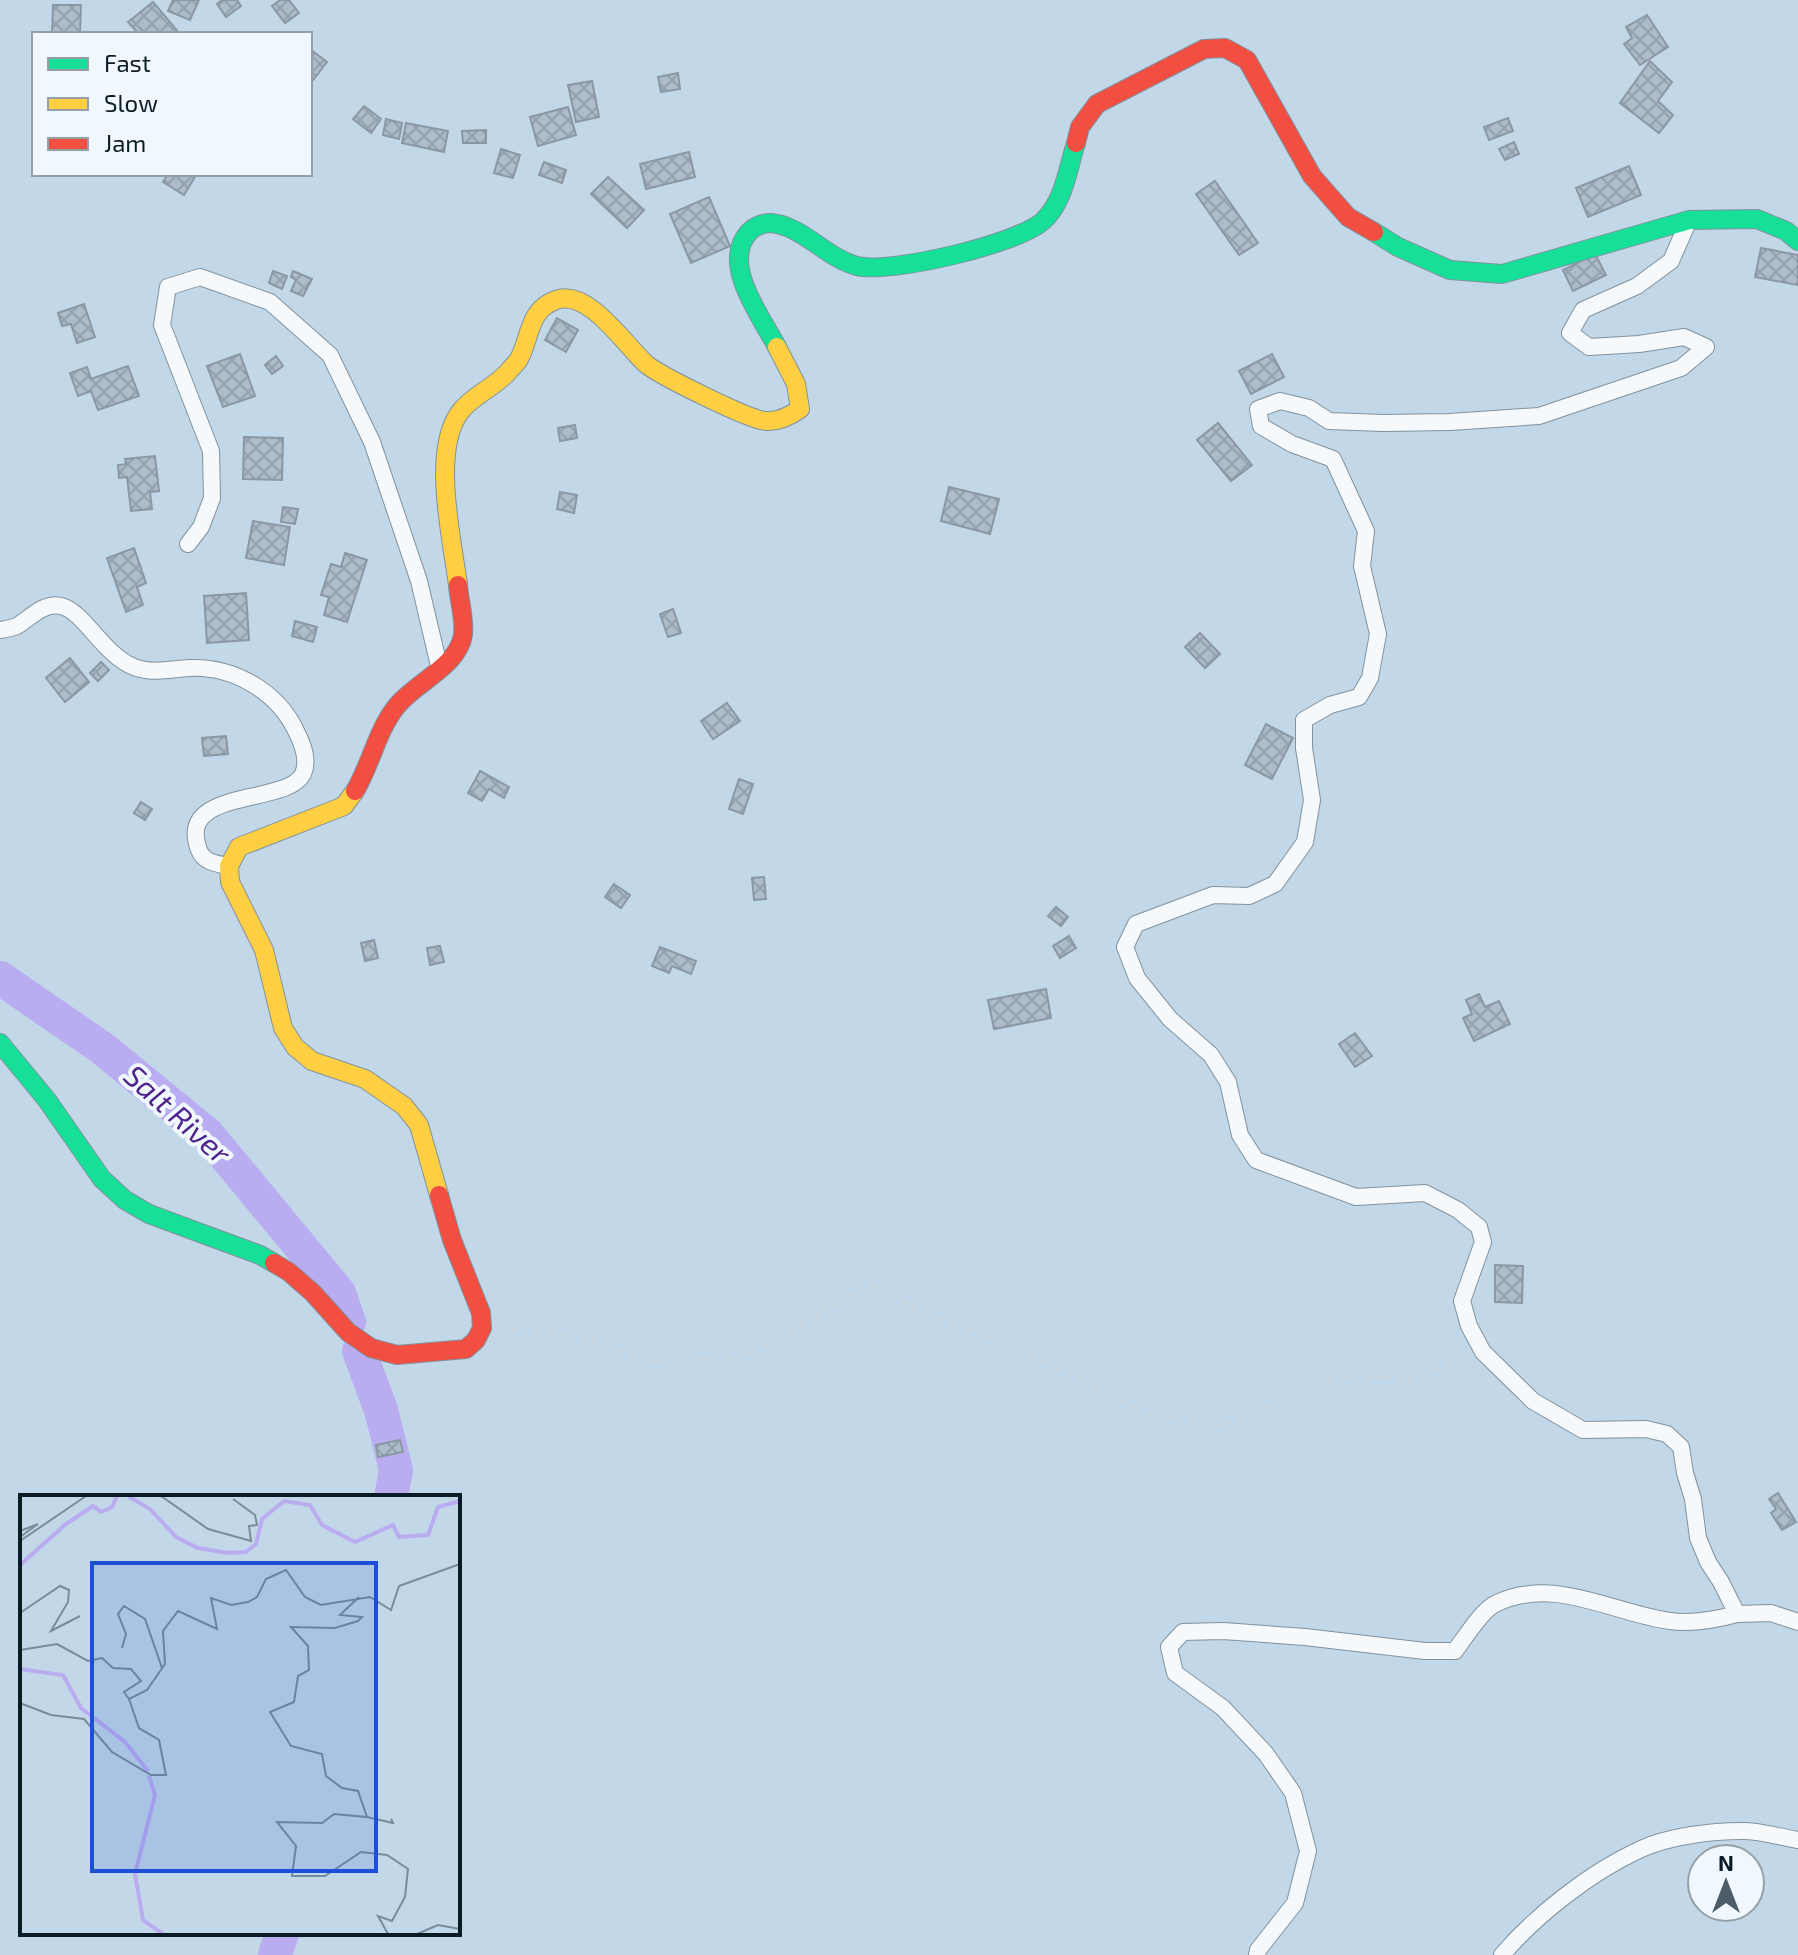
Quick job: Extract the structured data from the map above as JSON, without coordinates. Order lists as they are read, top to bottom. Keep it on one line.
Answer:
{"water":["Salt River"],"legend":["Fast","Slow","Jam"],"north":"top"}
